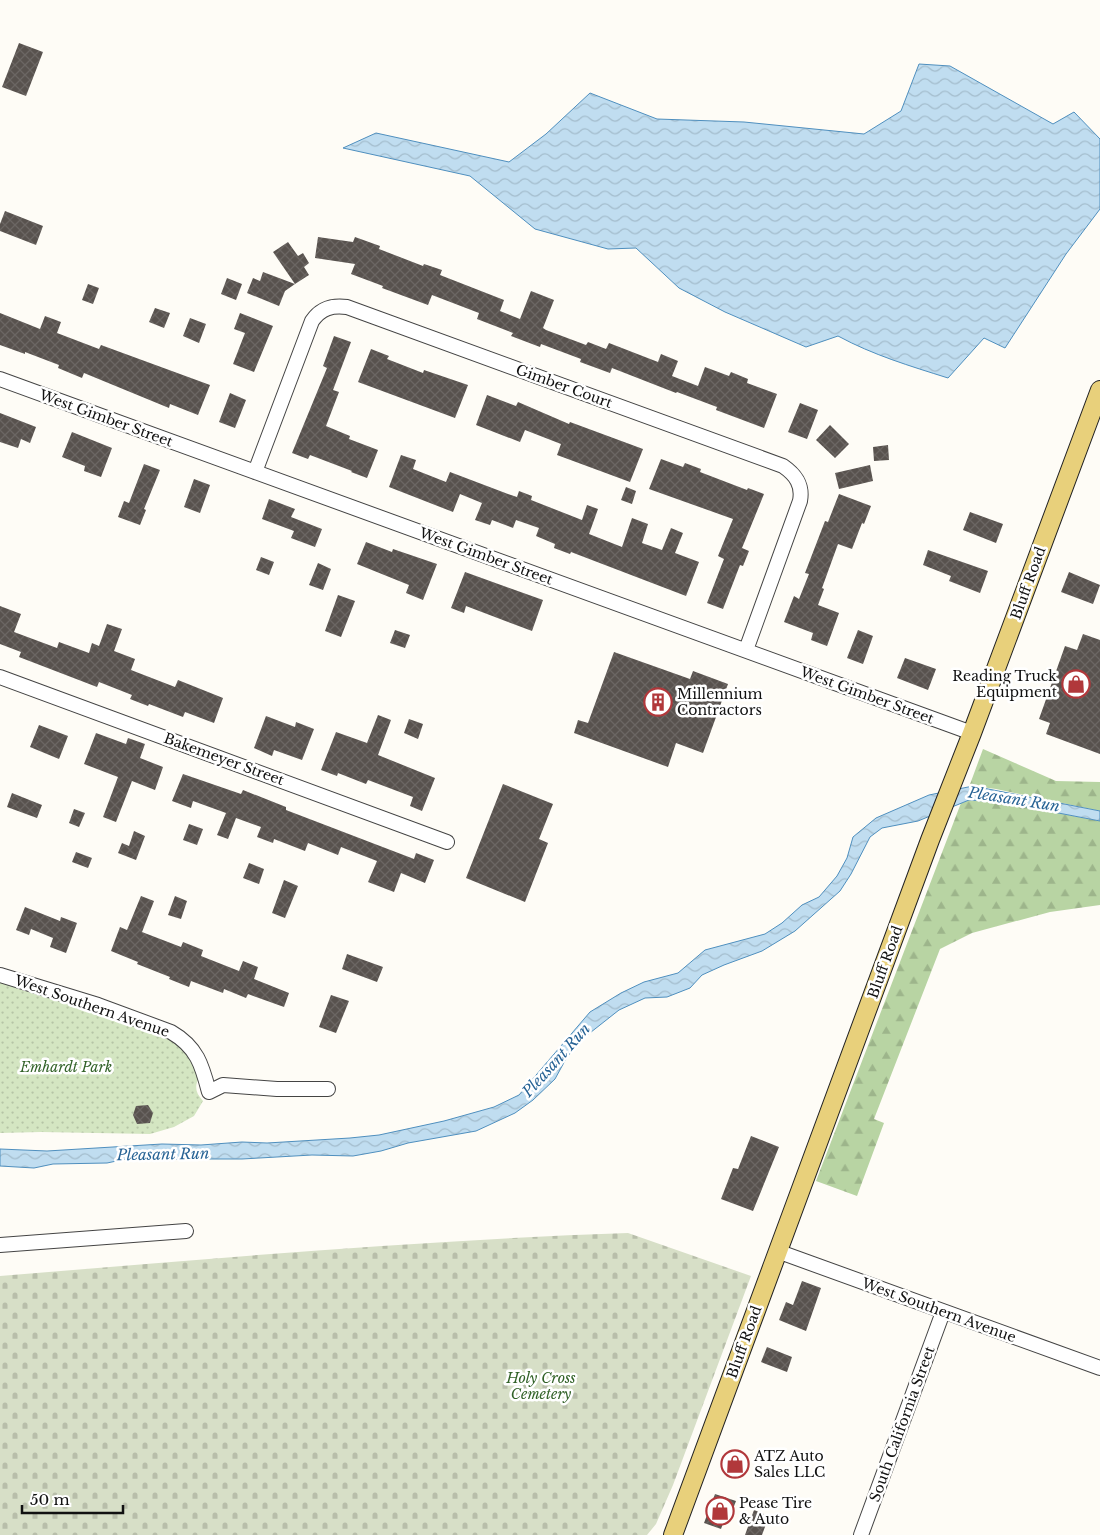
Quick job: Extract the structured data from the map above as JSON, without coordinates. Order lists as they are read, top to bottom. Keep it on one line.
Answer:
{"streets":{"main road":["Bluff Road"],"street":["Gimber Court","West Gimber Street","Bakemeyer Street","West Southern Avenue","South California Street"]},"crossings":[["Gimber Court","West Gimber Street"],["West Gimber Street","Bluff Road"],["Bluff Road","West Southern Avenue"],["West Southern Avenue","South California Street"]],"water":["Pleasant Run"],"parks":["Emhardt Park","Holy Cross Cemetery"],"places":{"shop":["Reading Truck Equipment","ATZ Auto Sales LLC","Pease Tire & Auto"],"building":["Millennium Contractors"]},"scale_bar":"50 m"}
